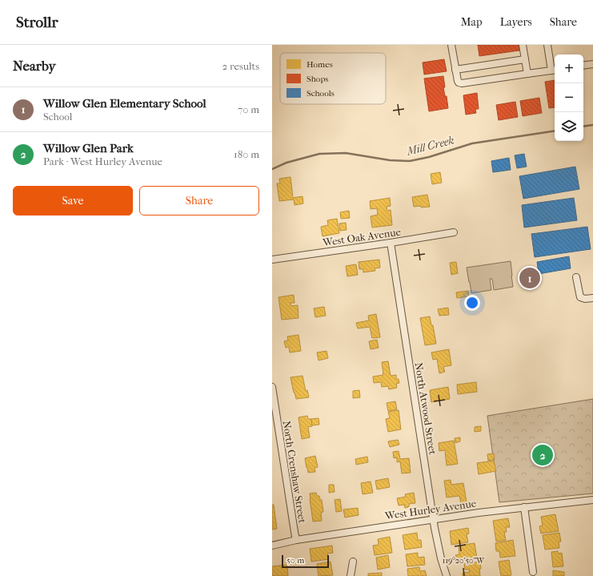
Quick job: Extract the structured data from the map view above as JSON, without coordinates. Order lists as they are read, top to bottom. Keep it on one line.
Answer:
{"streets":{"street":["West Oak Avenue","North Atwood Street","North Crenshaw Street","West Hurley Avenue"]},"crossings":[["West Oak Avenue","North Atwood Street"],["North Atwood Street","West Hurley Avenue"],["North Crenshaw Street","West Hurley Avenue"]],"water":["Mill Creek"],"legend":["Homes","Shops","Schools"],"scale_bar":"50 m","page":{"header":"Strollr","nav":["Map","Layers","Share"],"heading":["Nearby","2 results"],"map_buttons":["+","−"],"list":[{"mark":"1","name":"Willow Glen Elementary School","note":"School","value":"70 m"},{"mark":"2","name":"Willow Glen Park","note":"Park · West Hurley Avenue","value":"180 m"}],"buttons":["Save","Share"],"pins":["1","2"],"scale":"50 m"},"coordinates":["119°20'50\"W"]}
